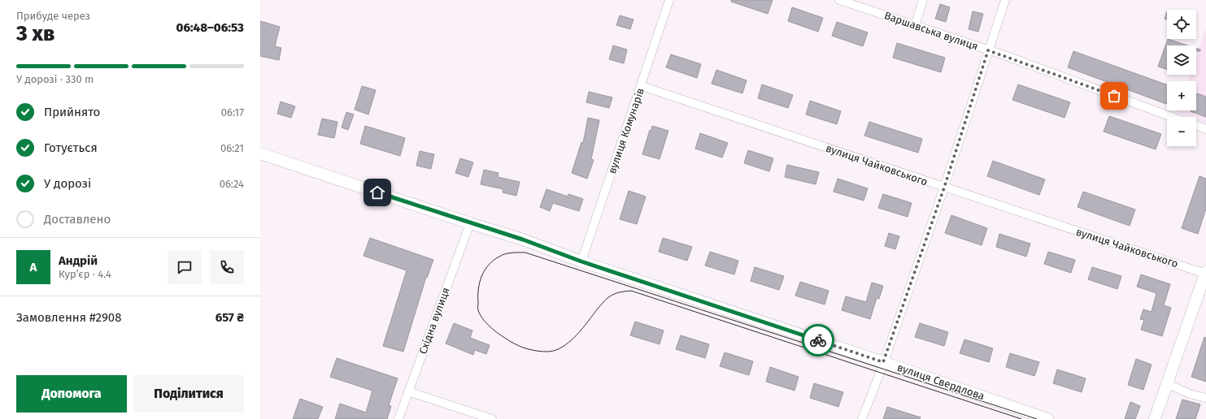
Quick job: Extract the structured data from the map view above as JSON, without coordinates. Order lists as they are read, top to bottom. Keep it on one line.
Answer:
{"streets":{"street":["Варшавська вулиця","вулиця Комунарів","вулиця Чайковського","Східна вулиця","вулиця Свердлова"]},"crossings":[["вулиця Комунарів","вулиця Чайковського"],["вулиця Комунарів","вулиця Свердлова"],["Східна вулиця","вулиця Свердлова"]],"page":{"heading":["3 хв","Прибуде через","06:48–06:53"],"panel":["Андрій","Кур’єр · 4.4","Замовлення #2908","657 ₴"],"map_buttons":["+","−"],"bar":"У дорозі · 330 m","list":[["Прийнято","06:17"],["Готується","06:21"],["У дорозі","06:24"],"Доставлено"],"round":"А","buttons":["Допомога","Поділитися"]}}
